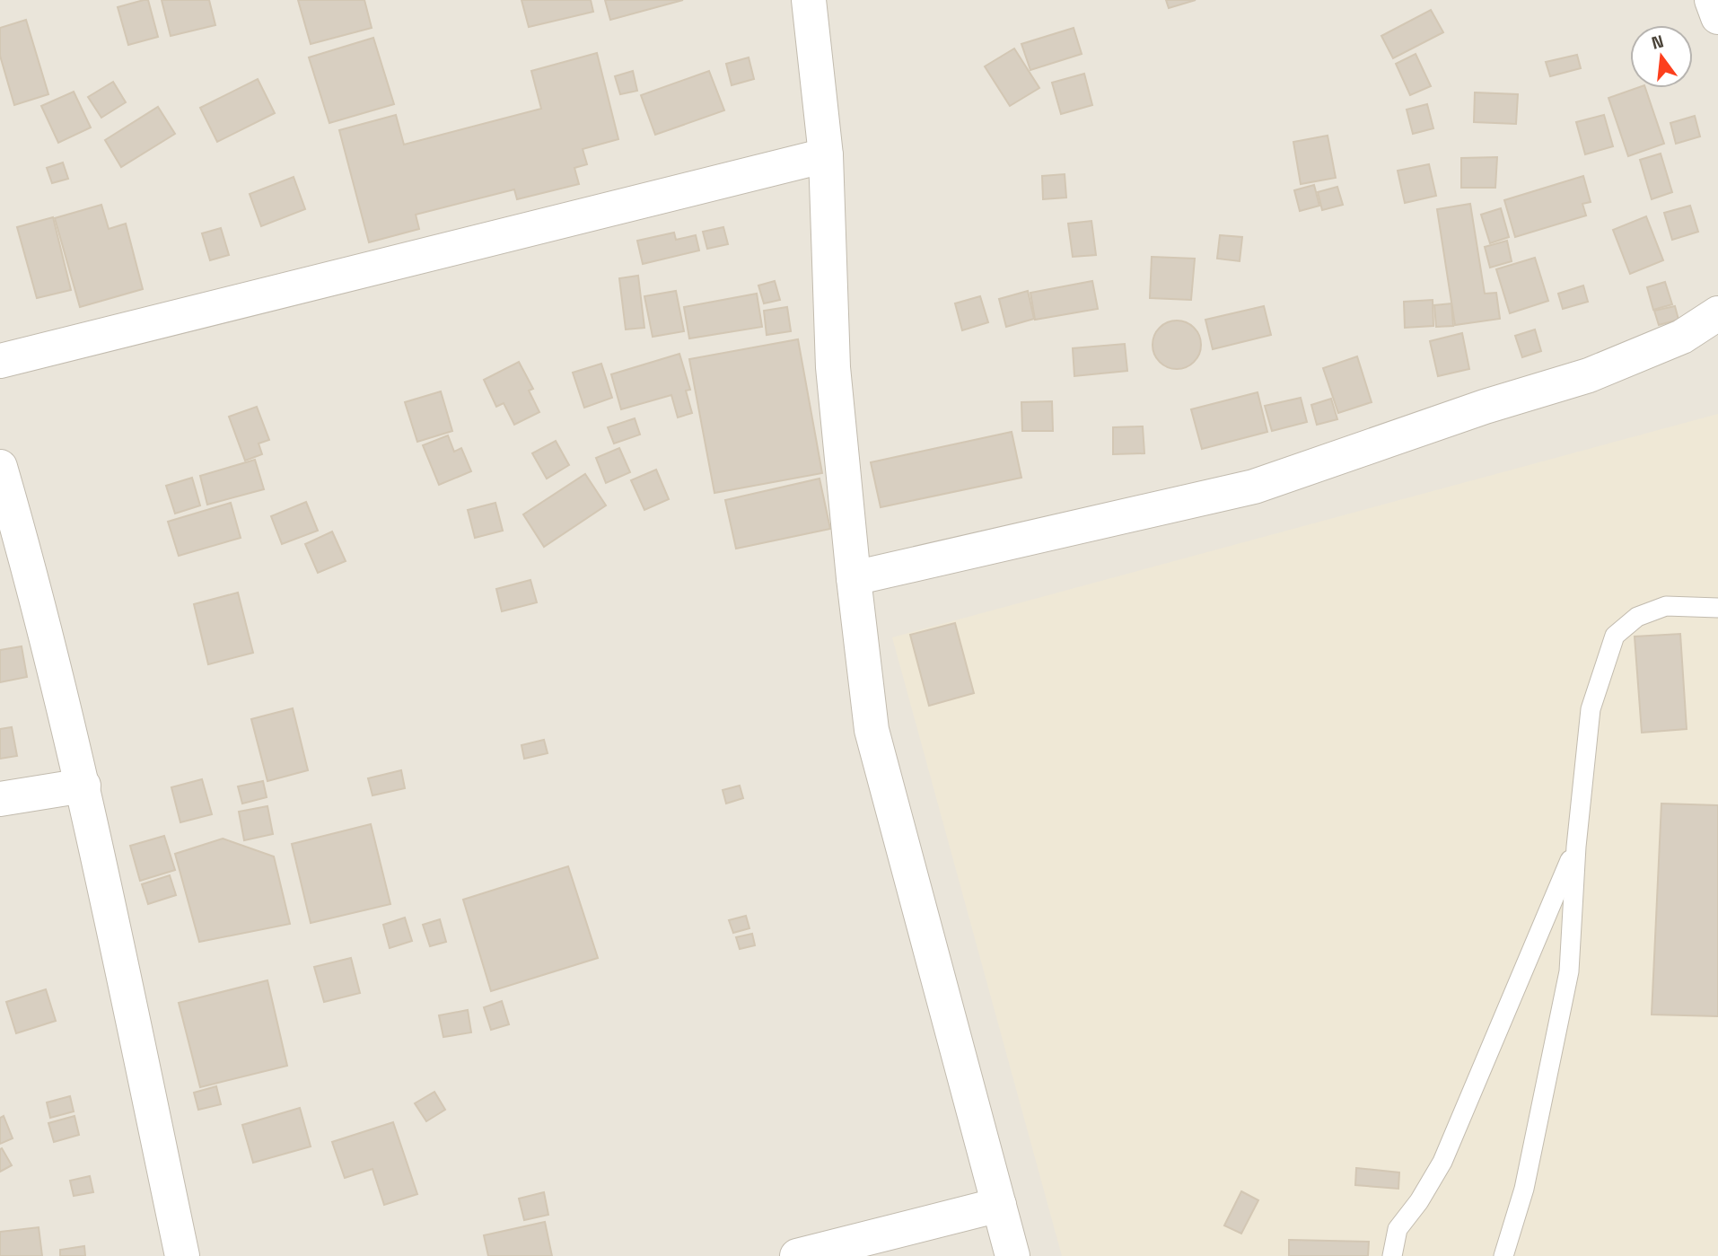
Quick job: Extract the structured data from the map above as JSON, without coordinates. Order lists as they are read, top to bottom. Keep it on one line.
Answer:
{"north":"top"}
